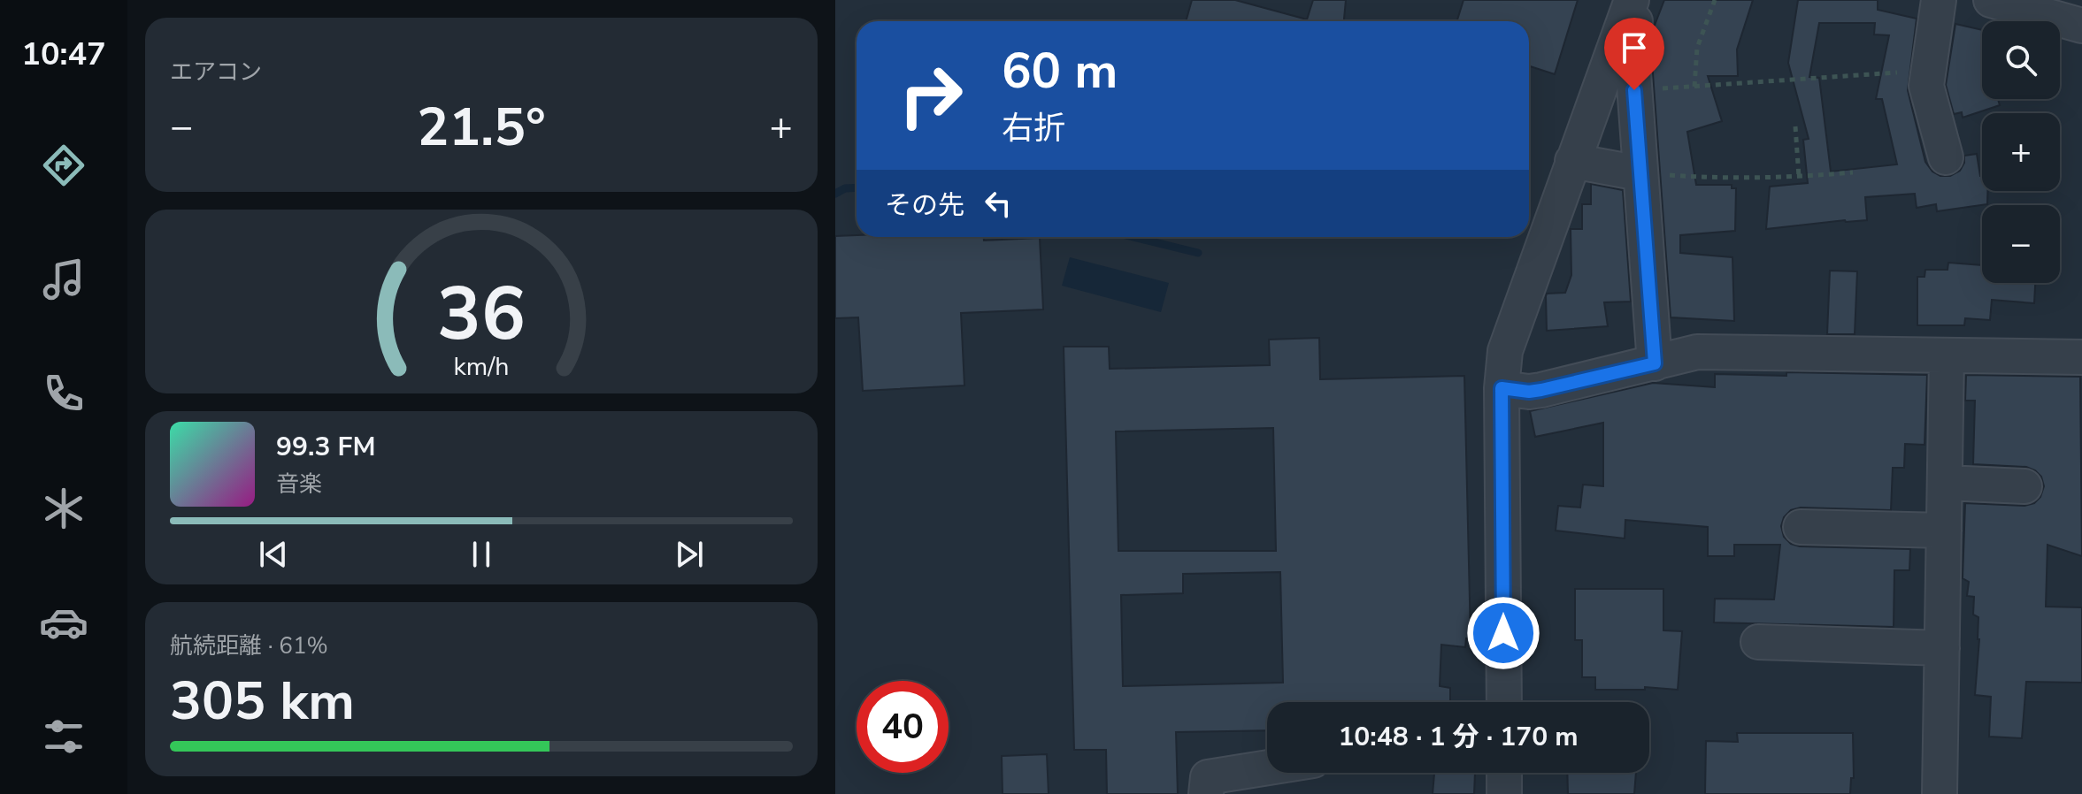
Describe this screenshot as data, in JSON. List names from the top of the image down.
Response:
{
  "page": {
    "tabs": "10:47",
    "tile": [
      "エアコン",
      ["航続距離 · 61%", "305 km"]
    ],
    "map_buttons": ["+", "−"],
    "turn": ["60 m", "右折"],
    "heat": ["−", "21.5°", "+"],
    "then": "その先",
    "song": ["99.3 FM", "音楽"],
    "limit": "40",
    "trip": "10:48 · 1 分 · 170 m",
    "gauge": ["36", "km/h"]
  }
}
